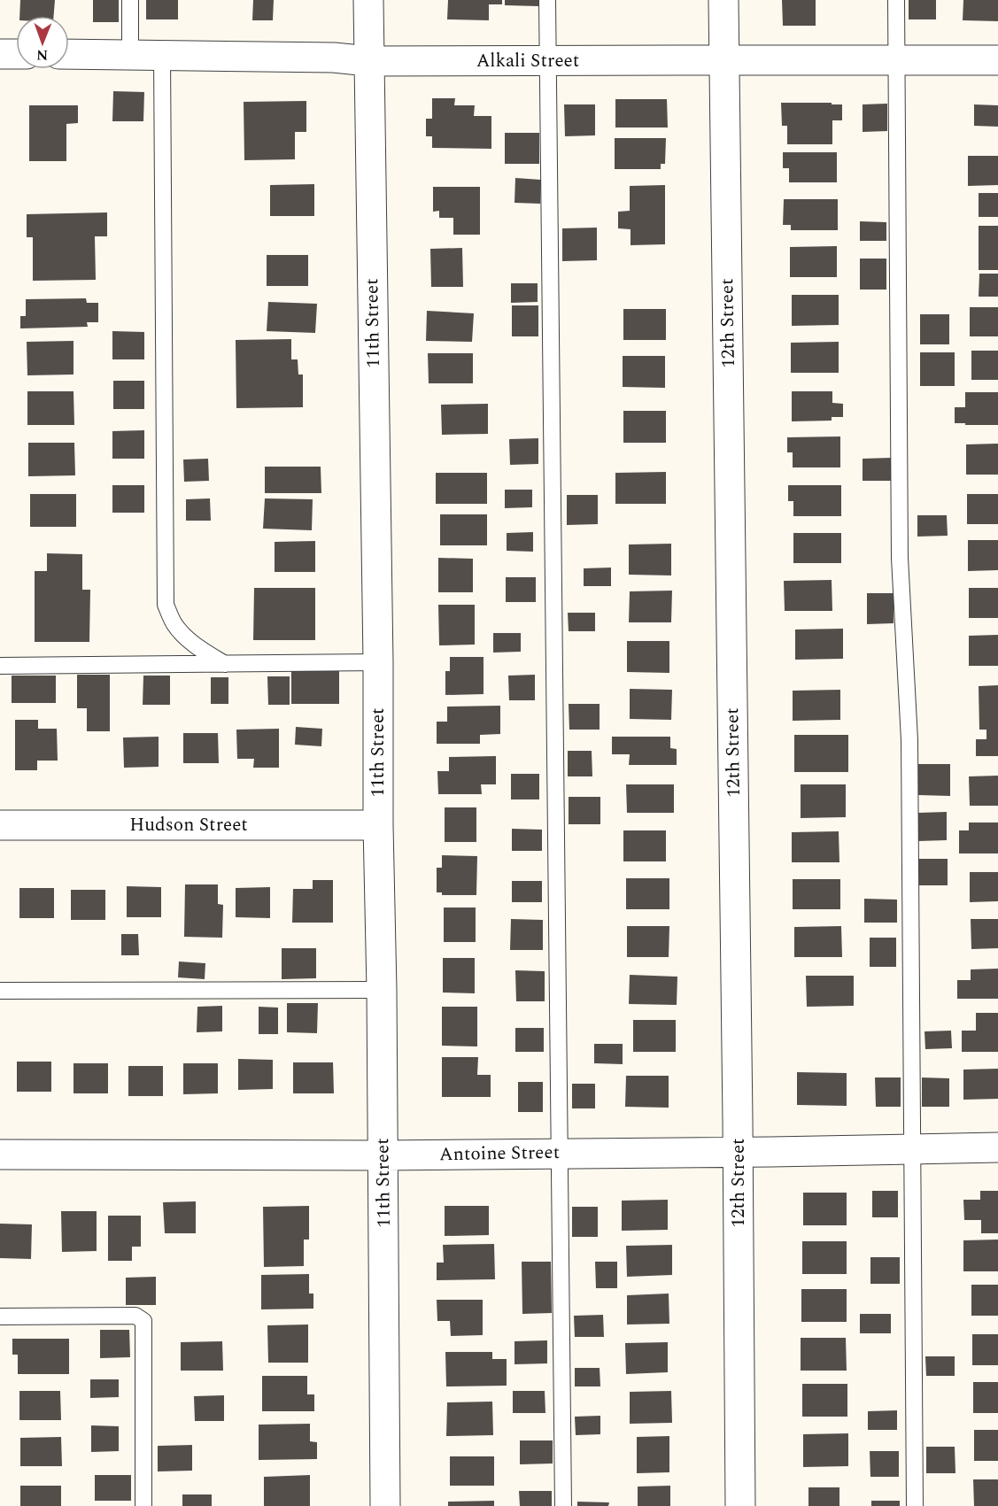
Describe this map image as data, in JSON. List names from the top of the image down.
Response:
{
  "streets": {
    "street": [
      "Alkali Street",
      "11th Street",
      "12th Street",
      "Hudson Street",
      "Antoine Street"
    ]
  },
  "crossings": [
    ["Alkali Street", "11th Street"],
    ["Alkali Street", "12th Street"],
    ["11th Street", "Hudson Street"],
    ["11th Street", "Antoine Street"],
    ["12th Street", "Antoine Street"]
  ],
  "north": "bottom"
}
